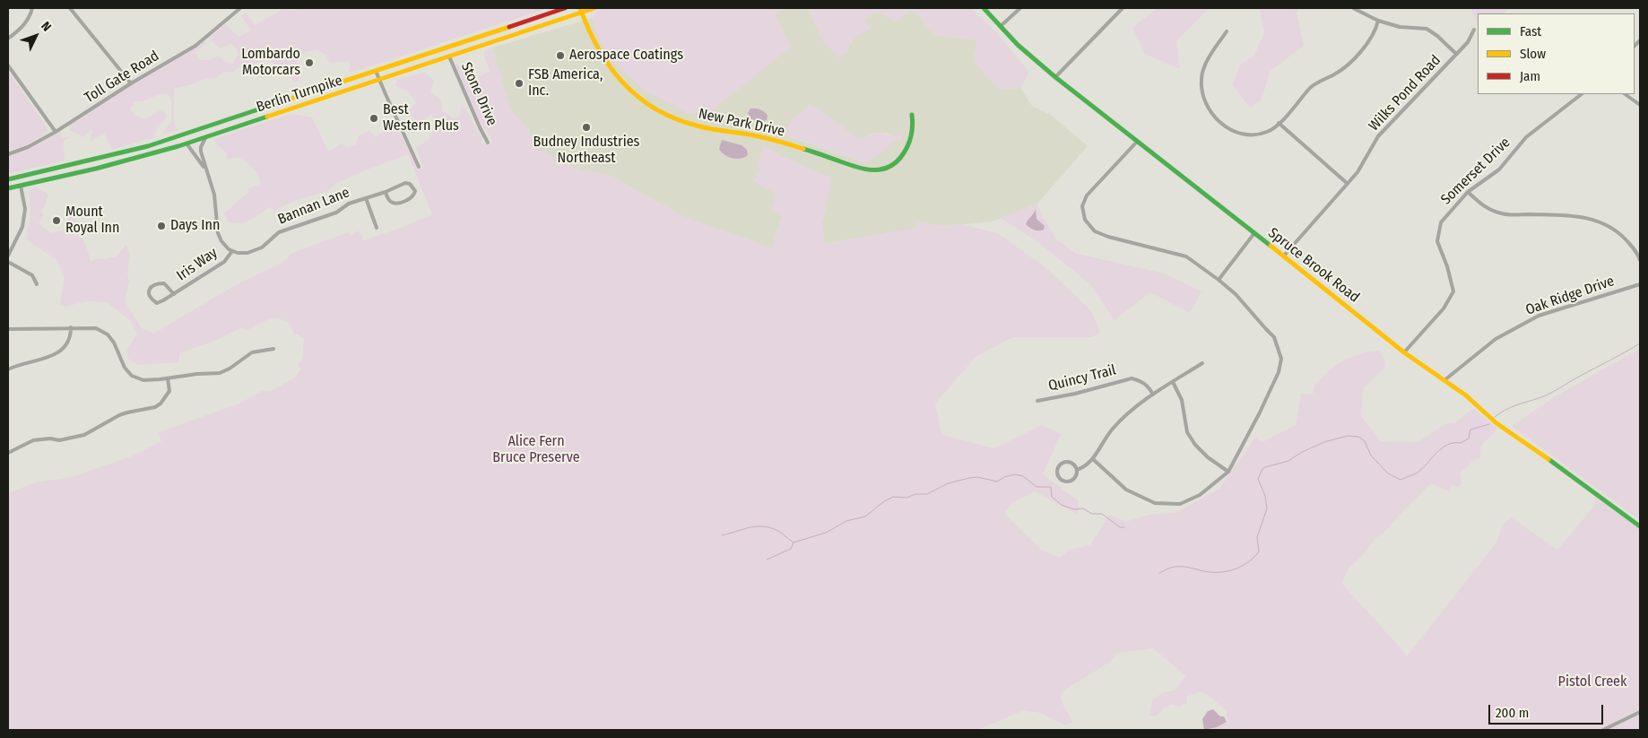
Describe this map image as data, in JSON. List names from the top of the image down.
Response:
{
  "streets": {
    "main road": ["Berlin Turnpike", "New Park Drive", "Spruce Brook Road"],
    "street": [
      "Toll Gate Road",
      "Wilks Pond Road",
      "Stone Drive",
      "Somerset Drive",
      "Bannan Lane",
      "Iris Way",
      "Oak Ridge Drive",
      "Quincy Trail"
    ]
  },
  "crossings": [
    ["Wilks Pond Road", "Spruce Brook Road"],
    ["Berlin Turnpike", "Stone Drive"],
    ["Berlin Turnpike", "New Park Drive"],
    ["Somerset Drive", "Spruce Brook Road"],
    ["Bannan Lane", "Iris Way"],
    ["Spruce Brook Road", "Oak Ridge Drive"]
  ],
  "parks": ["Alice Fern Bruce Preserve", "Pistol Creek"],
  "places": [
    "Aerospace Coatings",
    "Lombardo Motorcars",
    "FSB America, Inc.",
    "Best Western Plus",
    "Budney Industries Northeast",
    "Mount Royal Inn",
    "Days Inn"
  ],
  "legend": ["Fast", "Slow", "Jam"],
  "scale_bar": "200 m",
  "north": "top right"
}
